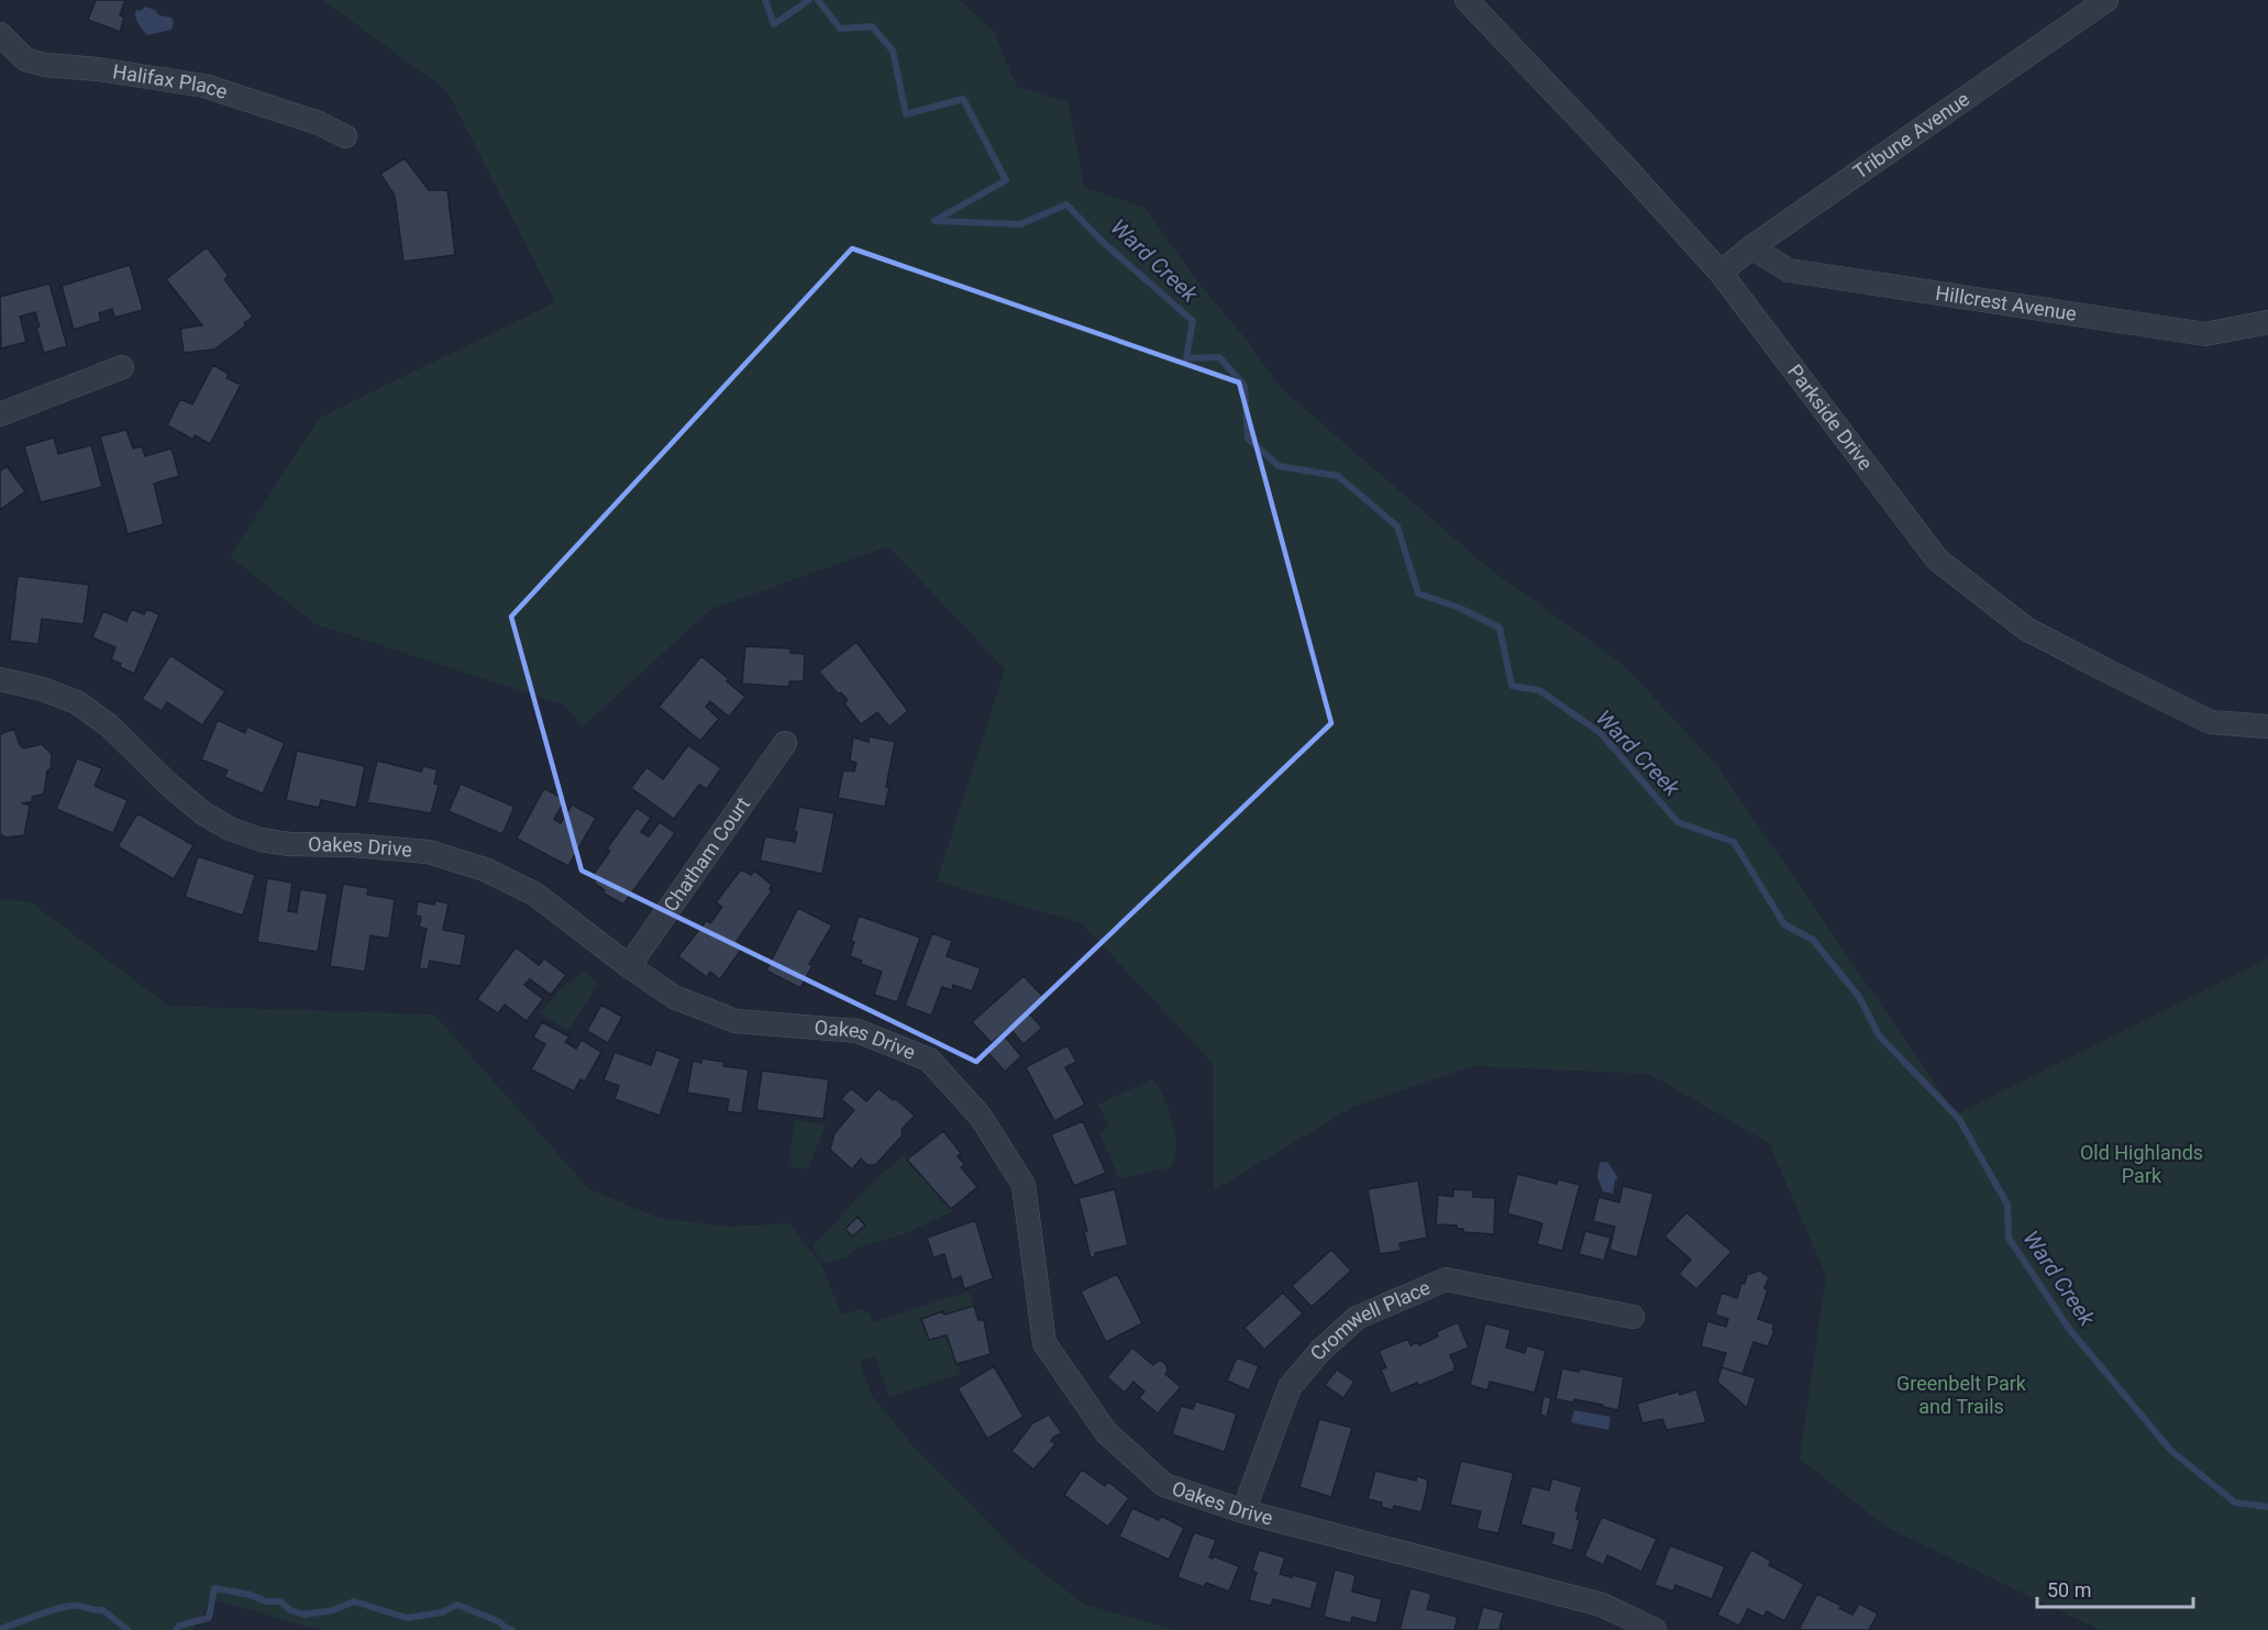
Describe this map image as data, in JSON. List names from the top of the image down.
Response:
{
  "streets": {
    "street": [
      "Halifax Place",
      "Tribune Avenue",
      "Hillcrest Avenue",
      "Parkside Drive",
      "Oakes Drive",
      "Chatham Court",
      "Cromwell Place"
    ]
  },
  "crossings": [
    ["Tribune Avenue", "Hillcrest Avenue"],
    ["Tribune Avenue", "Parkside Drive"],
    ["Oakes Drive", "Chatham Court"],
    ["Oakes Drive", "Cromwell Place"]
  ],
  "water": ["Ward Creek"],
  "parks": ["Old Highlands Park", "Greenbelt Park and Trails"],
  "scale_bar": "50 m"
}
